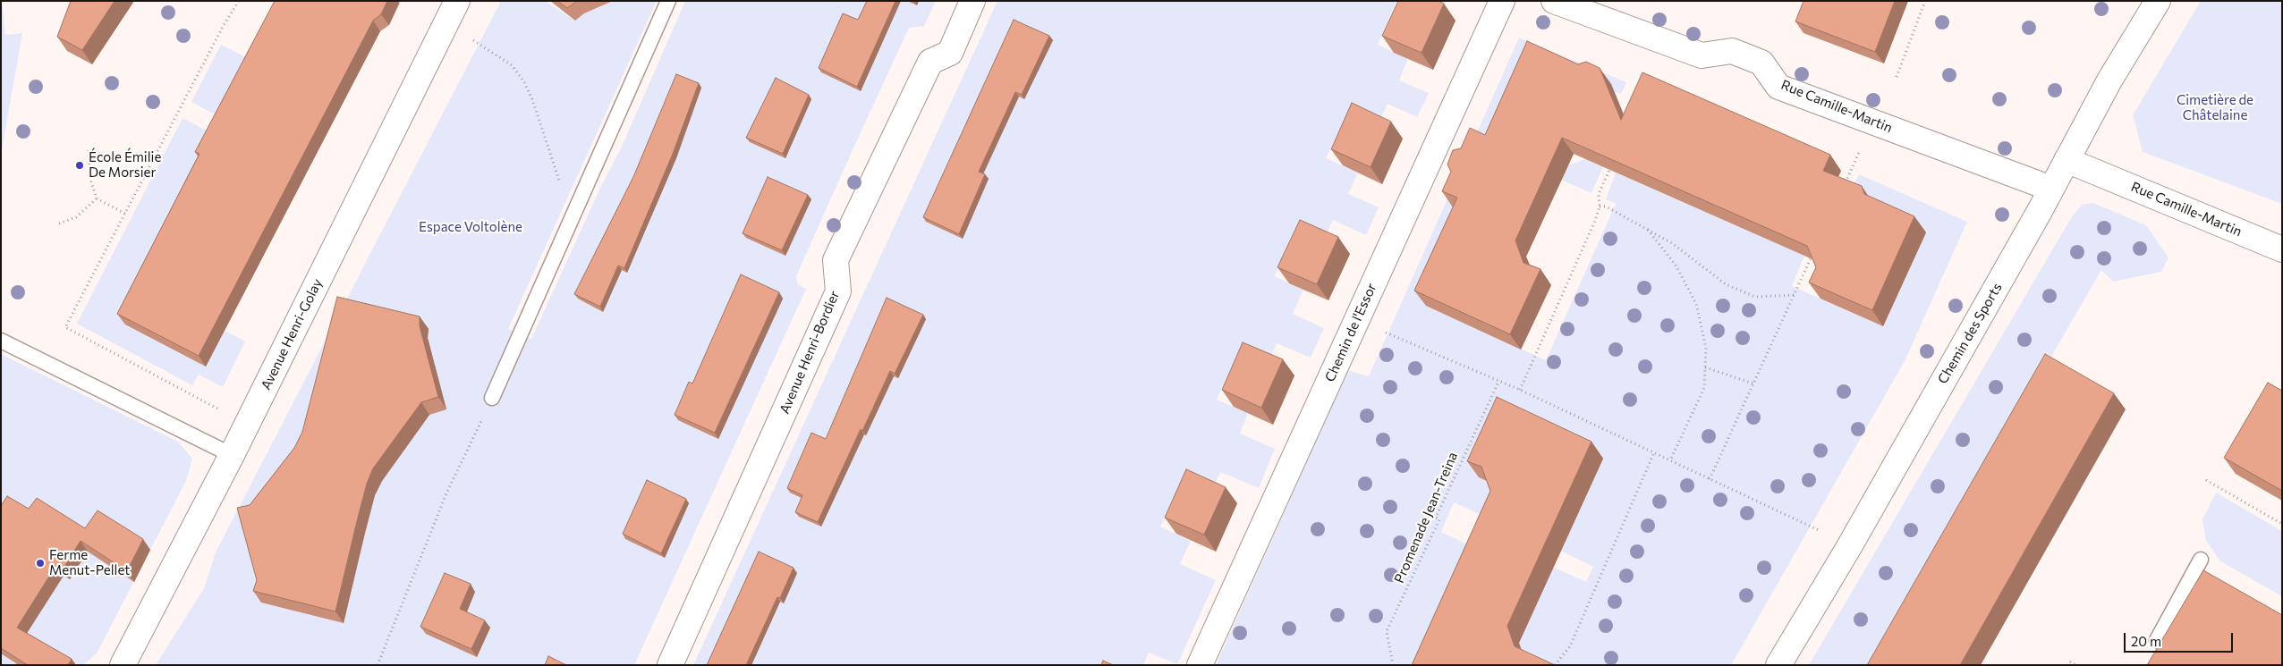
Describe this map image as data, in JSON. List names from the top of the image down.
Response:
{
  "streets": {
    "street": [
      "Rue Camille-Martin",
      "Chemin de l'Essor",
      "Chemin des Sports",
      "Avenue Henri-Golay",
      "Avenue Henri-Bordier"
    ],
    "path": ["Promenade Jean-Treina"]
  },
  "crossings": [
    ["Rue Camille-Martin", "Chemin des Sports"]
  ],
  "parks": ["Cimetière de Châtelaine", "Espace Voltolène"],
  "places": ["École Émilie De Morsier", "Ferme Menut-Pellet"],
  "scale_bar": "20 m"
}
